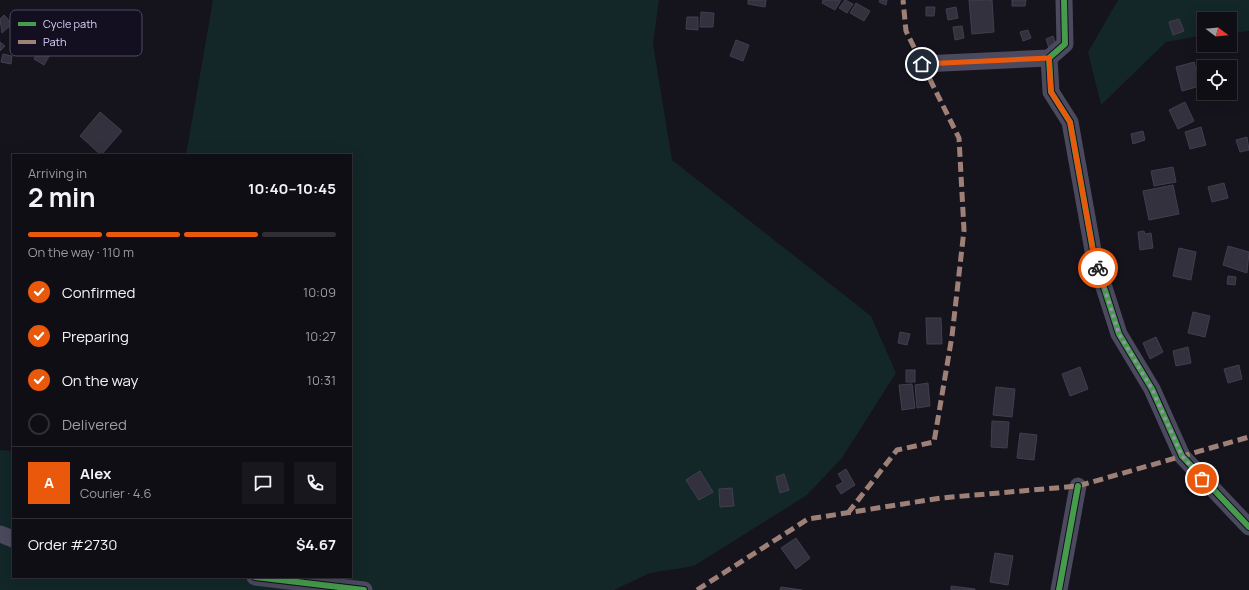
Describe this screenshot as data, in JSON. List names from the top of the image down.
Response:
{
  "legend": ["Cycle path", "Path"],
  "north": "right",
  "page": {
    "heading": ["2 min", "Arriving in", "10:40–10:45"],
    "panel": [
      "Alex",
      "Courier · 4.6",
      "Order #2730",
      "$4.67"
    ],
    "bar": "On the way · 110 m",
    "list": [
      ["Confirmed", "10:09"],
      ["Preparing", "10:27"],
      ["On the way", "10:31"],
      "Delivered"
    ],
    "round": "A"
  }
}
